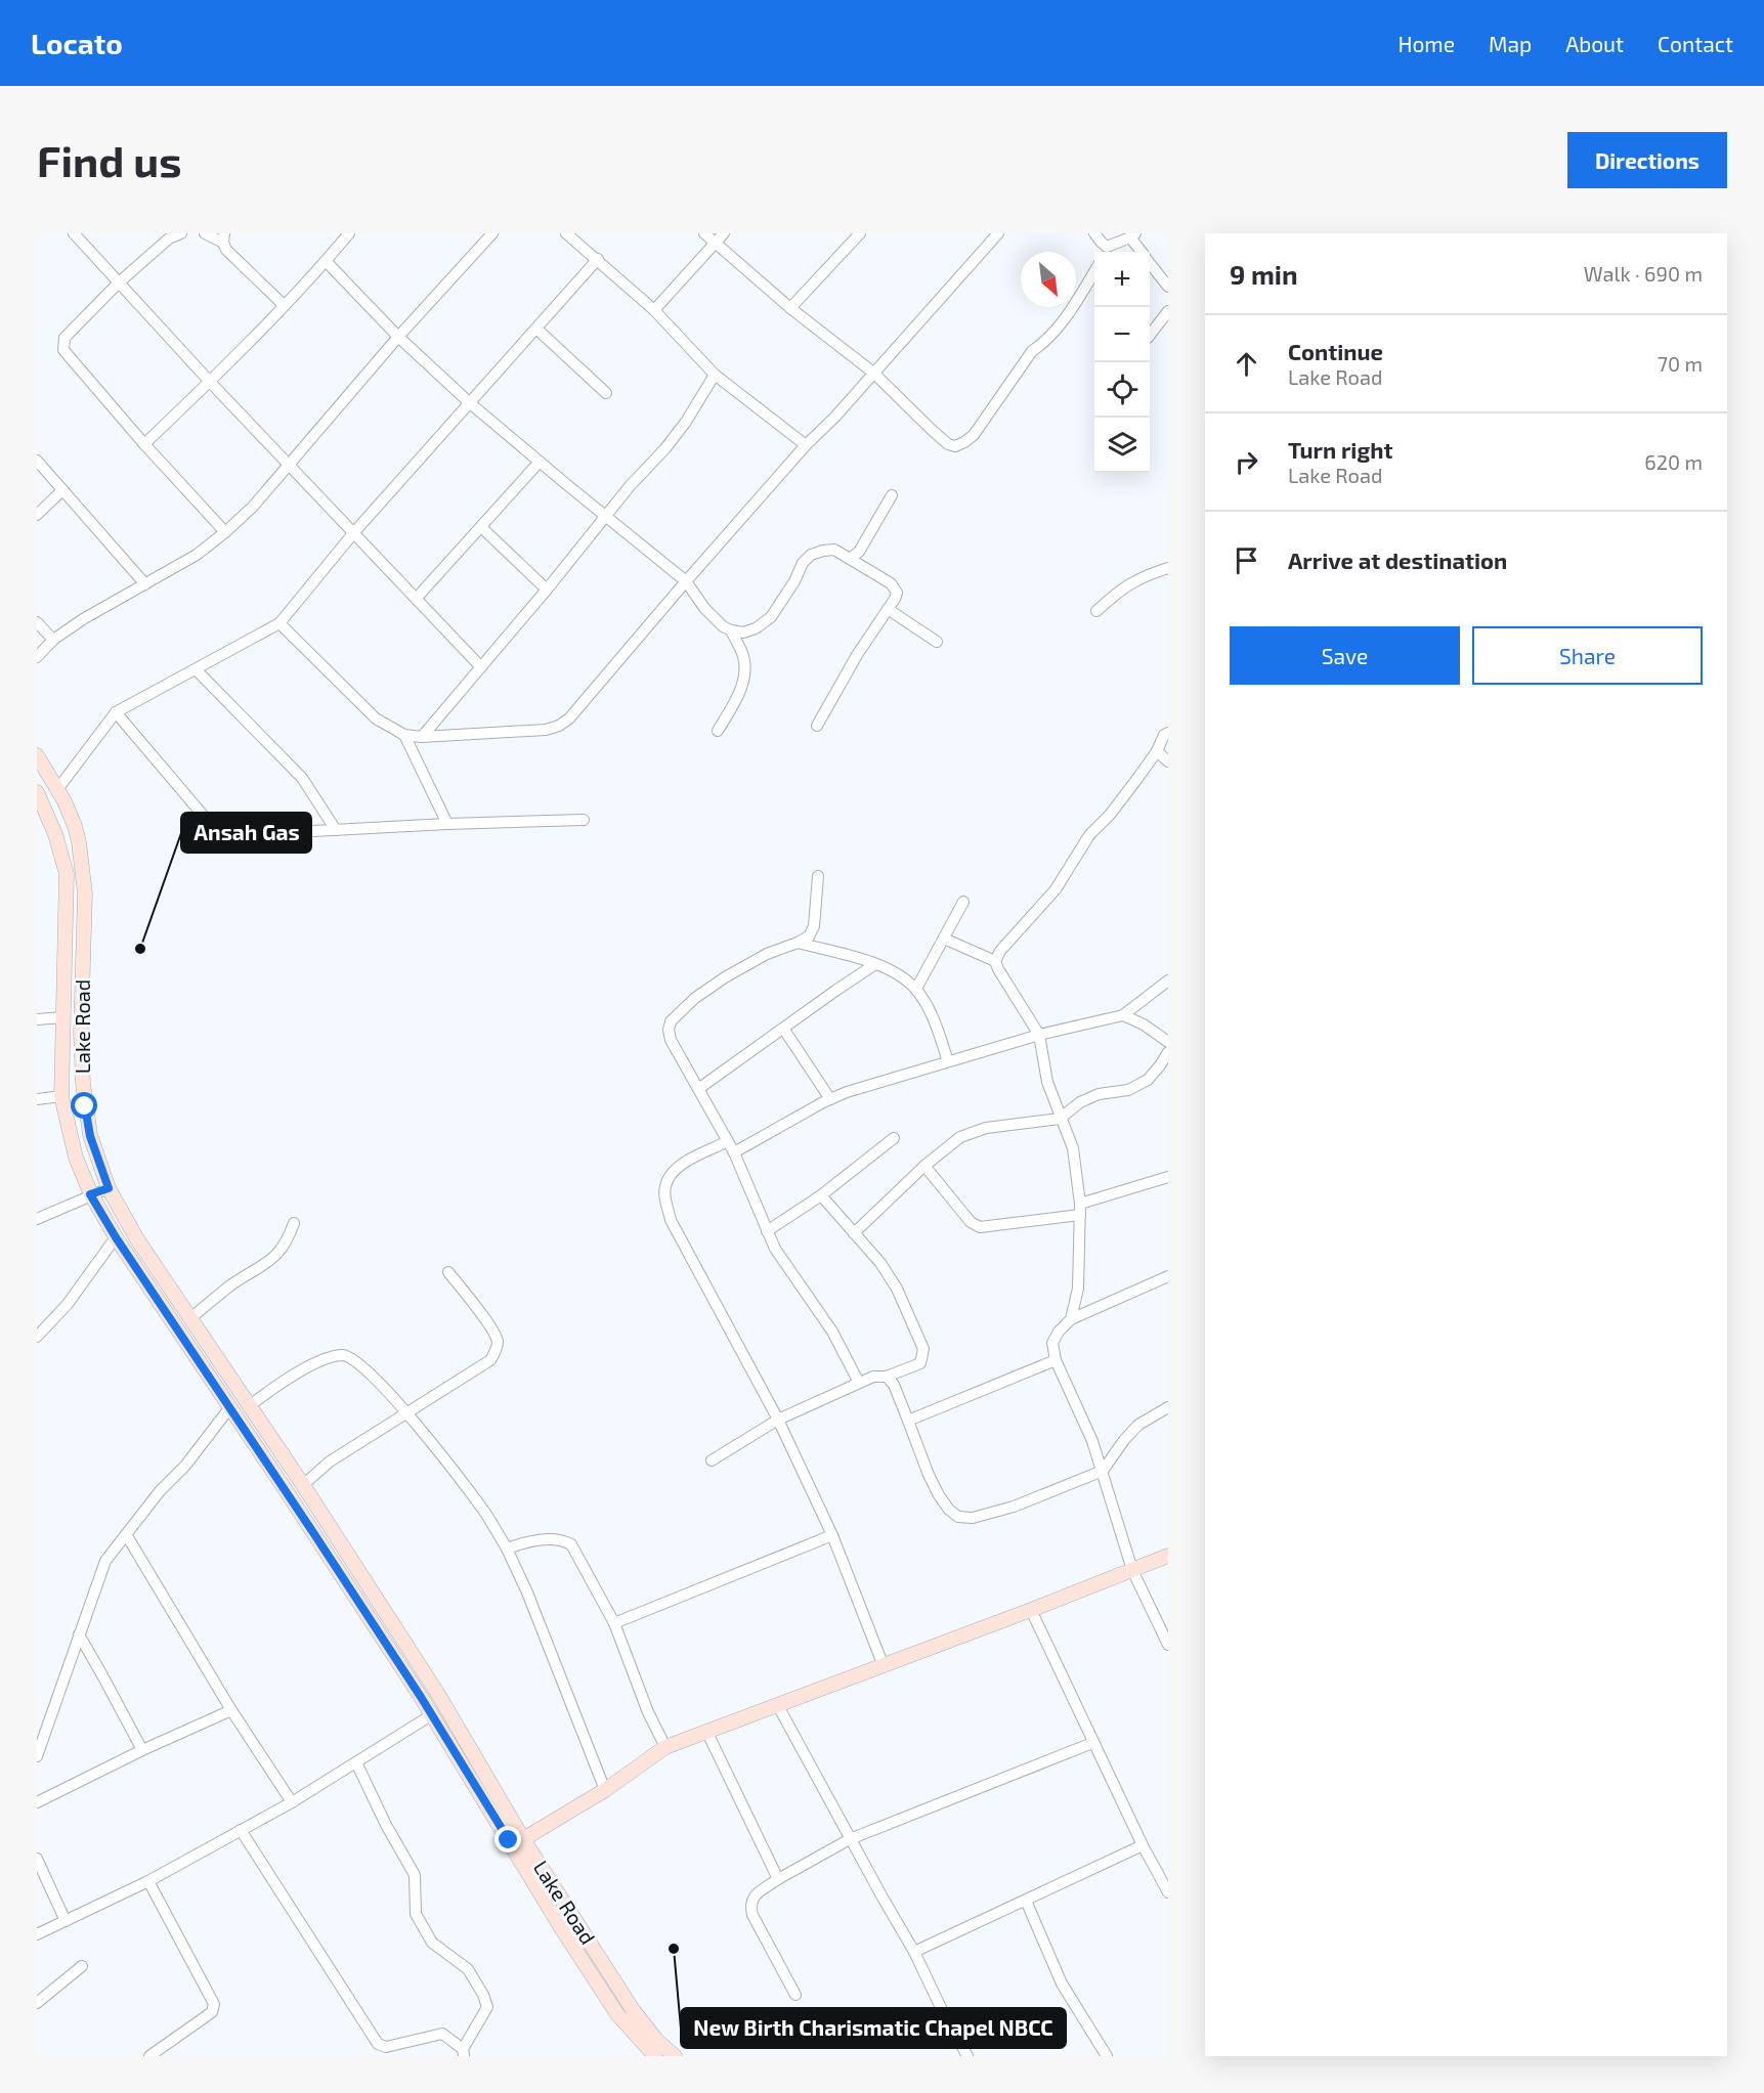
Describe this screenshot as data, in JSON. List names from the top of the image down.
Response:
{
  "streets": {
    "main road": ["Lake Road"]
  },
  "places": ["Ansah Gas", "New Birth Charismatic Chapel NBCC"],
  "north": "bottom right",
  "page": {
    "header": "Locato",
    "nav": [
      "Home",
      "Map",
      "About",
      "Contact"
    ],
    "buttons": [
      "Directions",
      ["Save", "Share"]
    ],
    "title": "Find us",
    "heading": ["9 min", "Walk · 690 m"],
    "map_buttons": ["+", "−"],
    "list": [
      ["Continue", "Lake Road", "70 m"],
      ["Turn right", "Lake Road", "620 m"],
      "Arrive at destination"
    ]
  }
}
